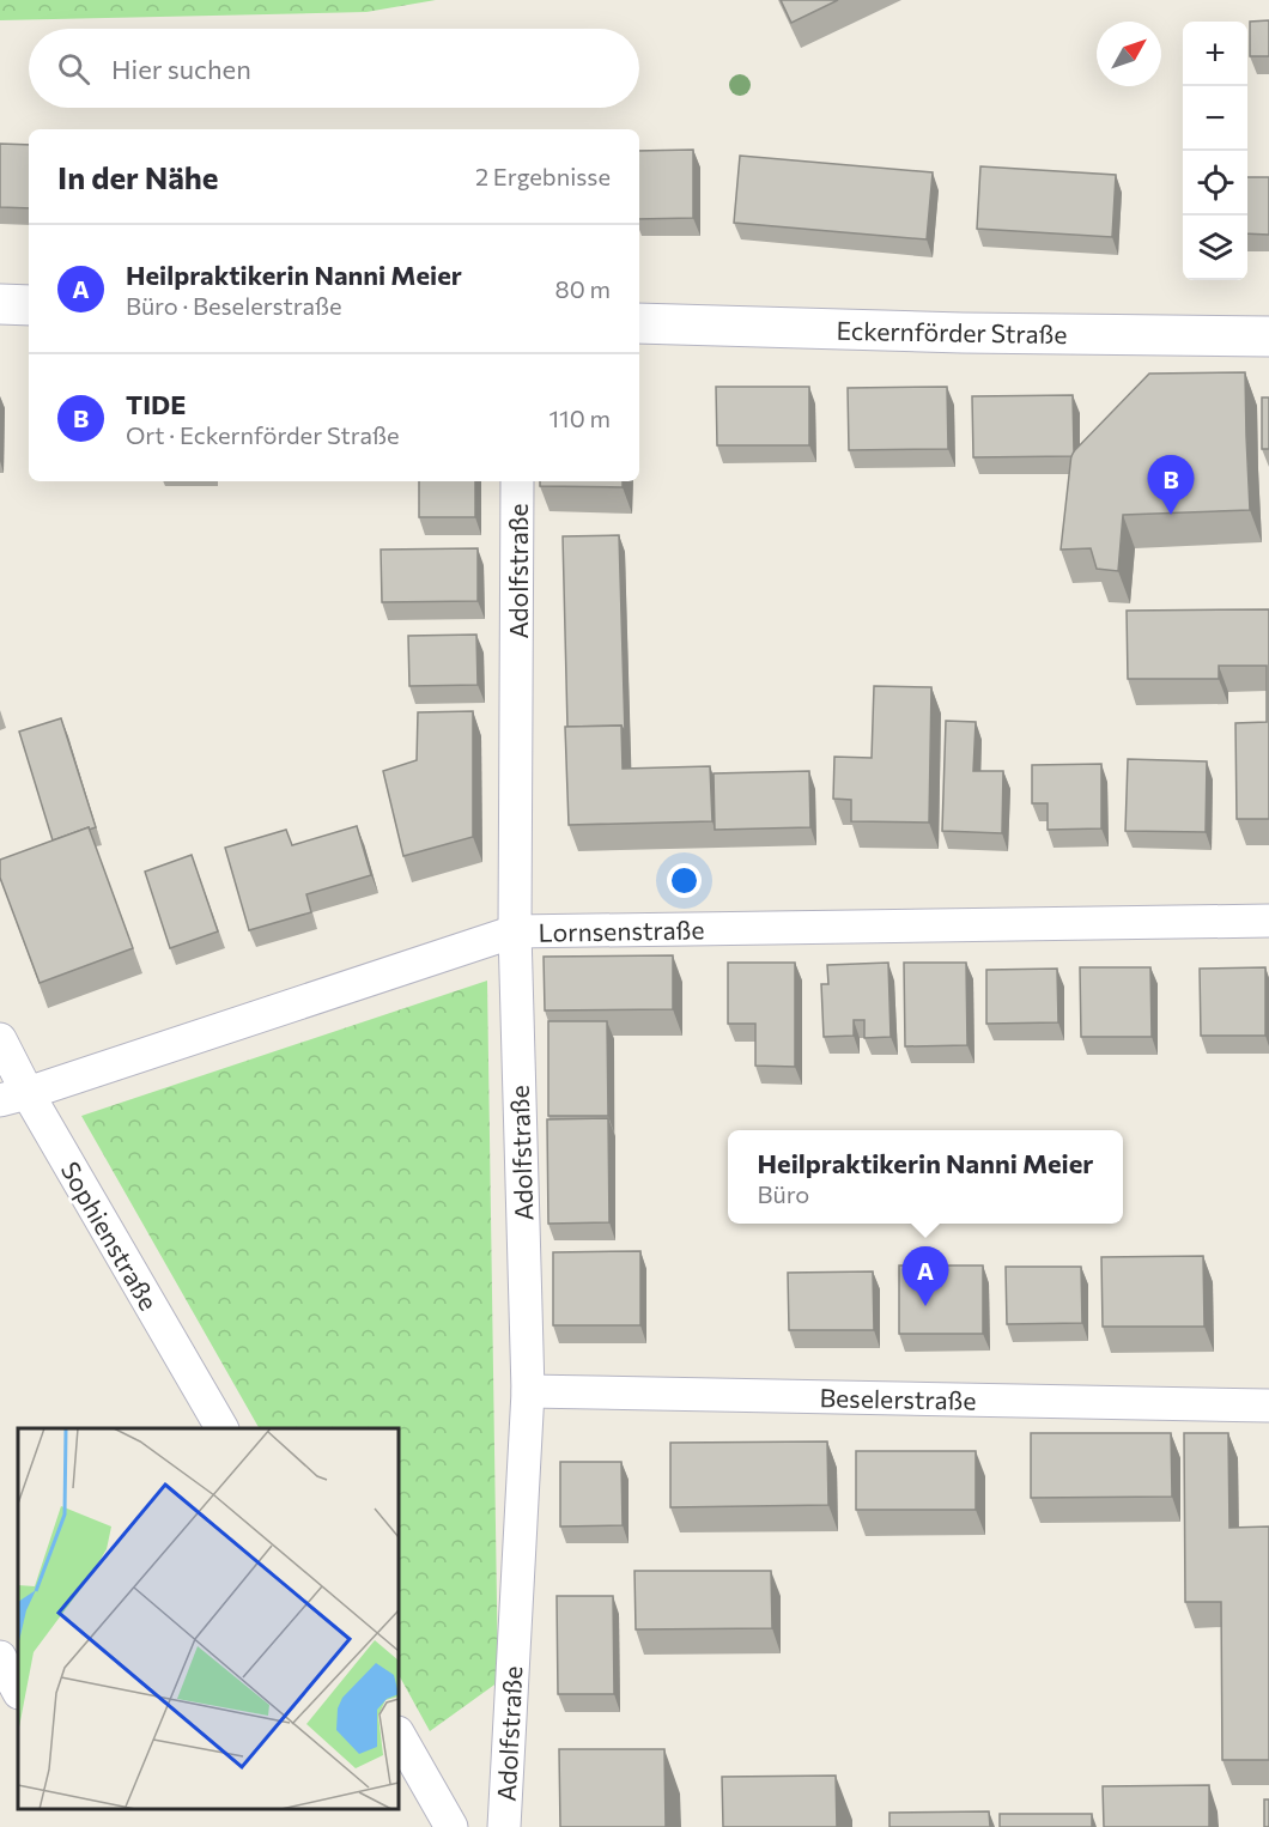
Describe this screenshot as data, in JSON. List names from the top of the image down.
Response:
{
  "streets": {
    "street": [
      "Eckernförder Straße",
      "Adolfstraße",
      "Lornsenstraße",
      "Sophienstraße",
      "Beselerstraße"
    ]
  },
  "crossings": [
    ["Adolfstraße", "Lornsenstraße"],
    ["Adolfstraße", "Beselerstraße"],
    ["Lornsenstraße", "Sophienstraße"]
  ],
  "north": "top right",
  "page": {
    "map_buttons": ["+", "−"],
    "search": "Hier suchen",
    "heading": ["In der Nähe", "2 Ergebnisse"],
    "list": [
      {
        "mark": "A",
        "name": "Heilpraktikerin Nanni Meier",
        "note": "Büro · Beselerstraße",
        "value": "80 m"
      },
      {
        "mark": "B",
        "name": "TIDE",
        "note": "Ort · Eckernförder Straße",
        "value": "110 m"
      }
    ],
    "pins": ["B", "A"],
    "popup": ["Heilpraktikerin Nanni Meier", "Büro"]
  }
}
